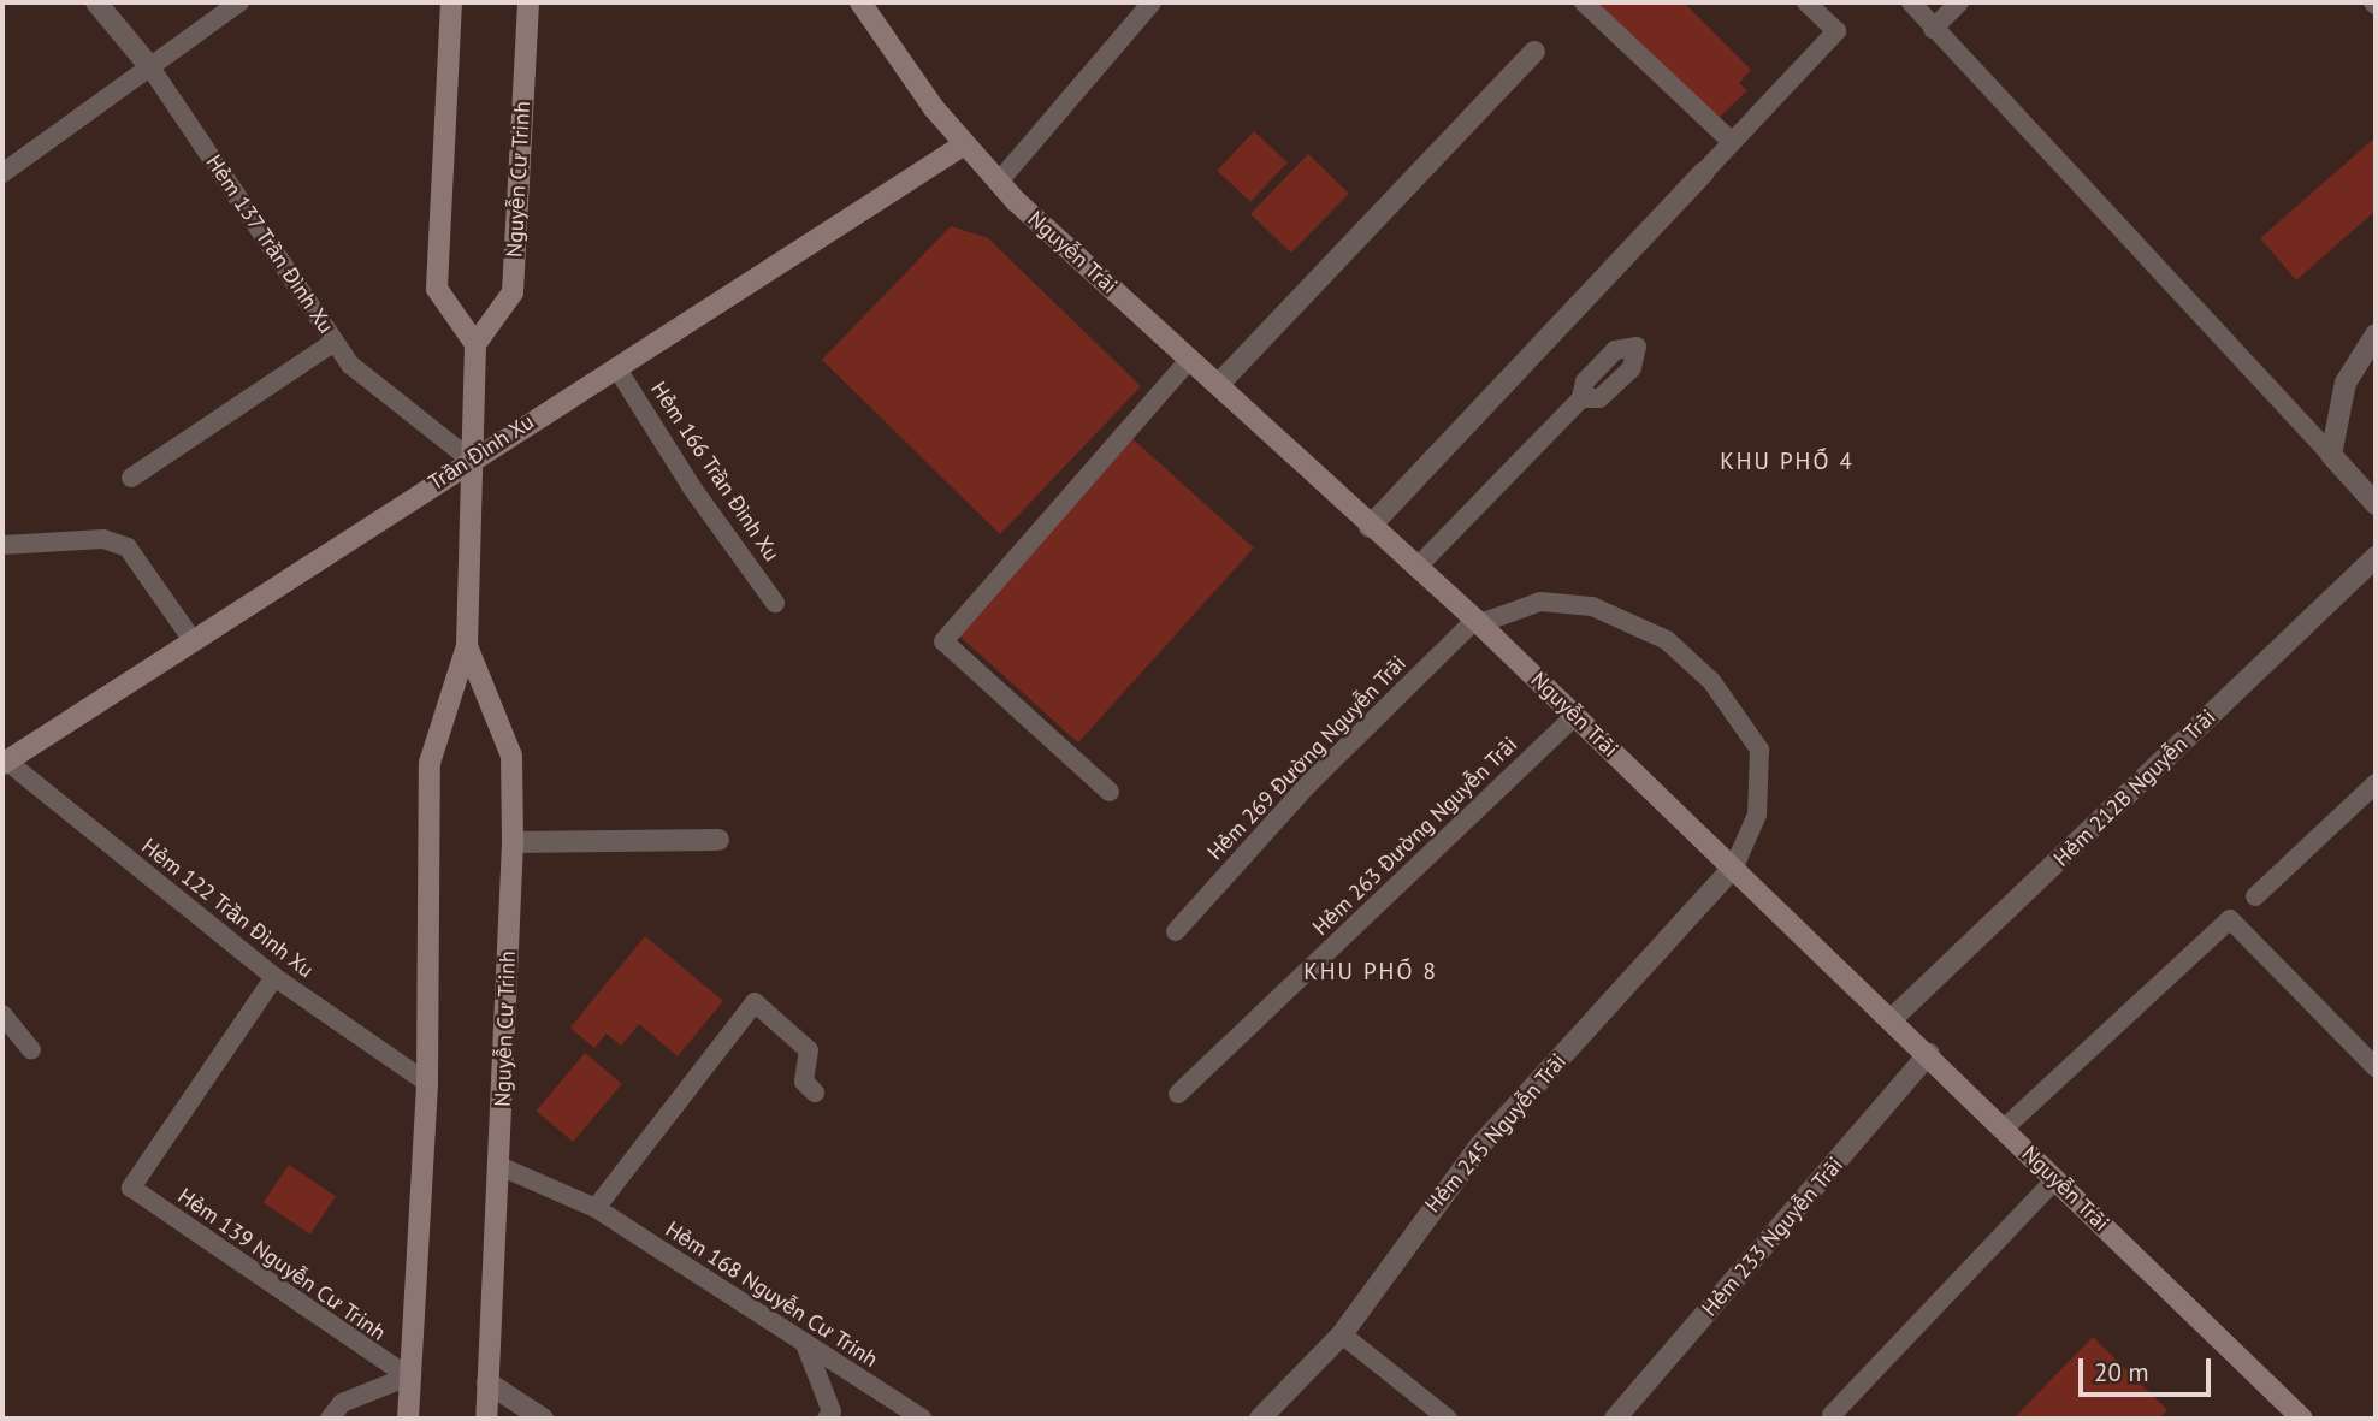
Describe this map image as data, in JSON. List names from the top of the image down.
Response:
{
  "streets": {
    "street": [
      "Nguyễn Cư Trinh",
      "Hẻm 137 Trần Ðình Xu",
      "Nguyễn Trãi",
      "Trần Ðình Xu",
      "Hẻm 212B Nguyễn Trãi",
      "Hẻm 245 Nguyễn Trãi",
      "Hẻm 233 Nguyễn Trãi"
    ],
    "lane": [
      "Hẻm 166 Trần Đình Xu",
      "Hẻm 269 Đường Nguyễn Trãi",
      "Hẻm 263 Đường Nguyễn Trãi",
      "Hẻm 122 Trần Ðình Xu",
      "Hẻm 139 Nguyễn Cư Trinh",
      "Hẻm 168 Nguyễn Cư Trinh"
    ]
  },
  "crossings": [
    ["Nguyễn Cư Trinh", "Hẻm 137 Trần Ðình Xu"],
    ["Nguyễn Cư Trinh", "Trần Ðình Xu"],
    ["Nguyễn Cư Trinh", "Hẻm 122 Trần Ðình Xu"],
    ["Nguyễn Cư Trinh", "Hẻm 139 Nguyễn Cư Trinh"],
    ["Nguyễn Cư Trinh", "Hẻm 168 Nguyễn Cư Trinh"],
    ["Hẻm 137 Trần Ðình Xu", "Trần Ðình Xu"],
    ["Nguyễn Trãi", "Trần Ðình Xu"],
    ["Nguyễn Trãi", "Hẻm 269 Đường Nguyễn Trãi"],
    ["Nguyễn Trãi", "Hẻm 212B Nguyễn Trãi"],
    ["Nguyễn Trãi", "Hẻm 263 Đường Nguyễn Trãi"],
    ["Nguyễn Trãi", "Hẻm 245 Nguyễn Trãi"],
    ["Nguyễn Trãi", "Hẻm 233 Nguyễn Trãi"],
    ["Trần Ðình Xu", "Hẻm 166 Trần Đình Xu"],
    ["Trần Ðình Xu", "Hẻm 122 Trần Ðình Xu"],
    ["Hẻm 122 Trần Ðình Xu", "Hẻm 139 Nguyễn Cư Trinh"]
  ],
  "districts": ["KHU PHỐ 4", "KHU PHỐ 8"],
  "scale_bar": "20 m"
}
